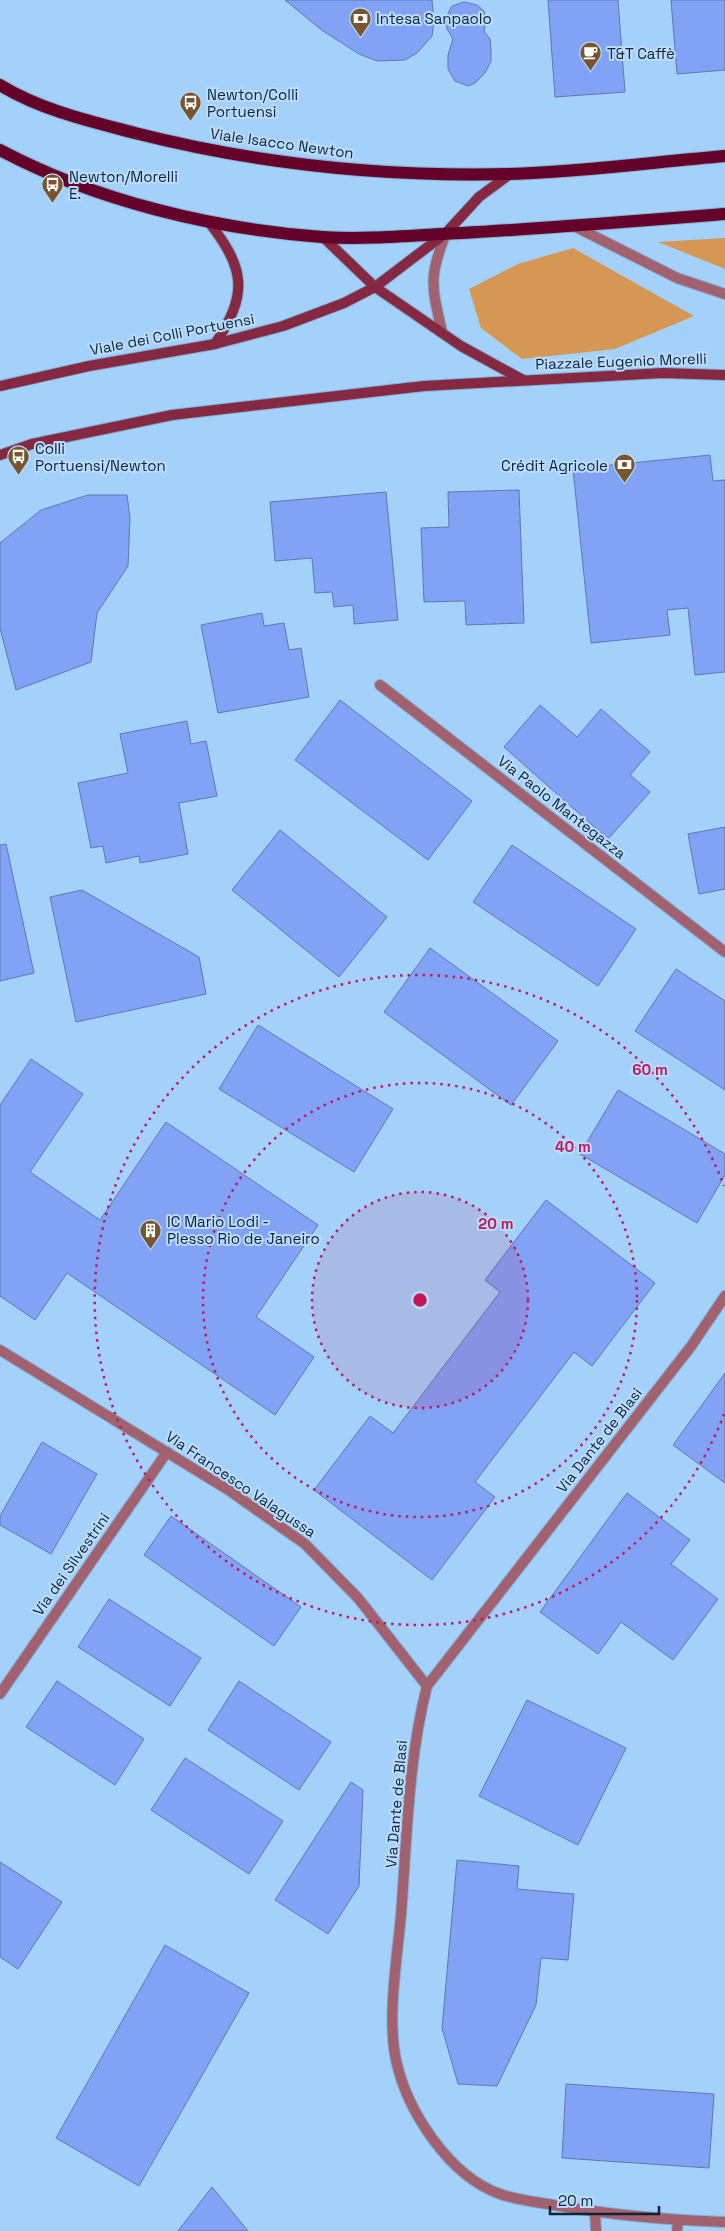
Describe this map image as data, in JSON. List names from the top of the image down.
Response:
{
  "streets": {
    "main road": ["Viale Isacco Newton"],
    "street": [
      "Viale dei Colli Portuensi",
      "Piazzale Eugenio Morelli",
      "Via Paolo Mantegazza",
      "Via Dante de Blasi",
      "Via Francesco Valagussa",
      "Via dei Silvestrini"
    ]
  },
  "crossings": [
    ["Viale Isacco Newton", "Viale dei Colli Portuensi"],
    ["Viale dei Colli Portuensi", "Piazzale Eugenio Morelli"],
    ["Via Dante de Blasi", "Via Francesco Valagussa"],
    ["Via Francesco Valagussa", "Via dei Silvestrini"]
  ],
  "places": {
    "bank": ["Intesa Sanpaolo", "Crédit Agricole"],
    "cafe": ["T&T Caffè"],
    "bus stop": ["Newton/Colli Portuensi", "Newton/Morelli E.", "Colli Portuensi/Newton"],
    "building": ["IC Mario Lodi - Plesso Rio de Janeiro"]
  },
  "scale_bar": "20 m",
  "rings": ["60 m", "40 m", "20 m"]
}
